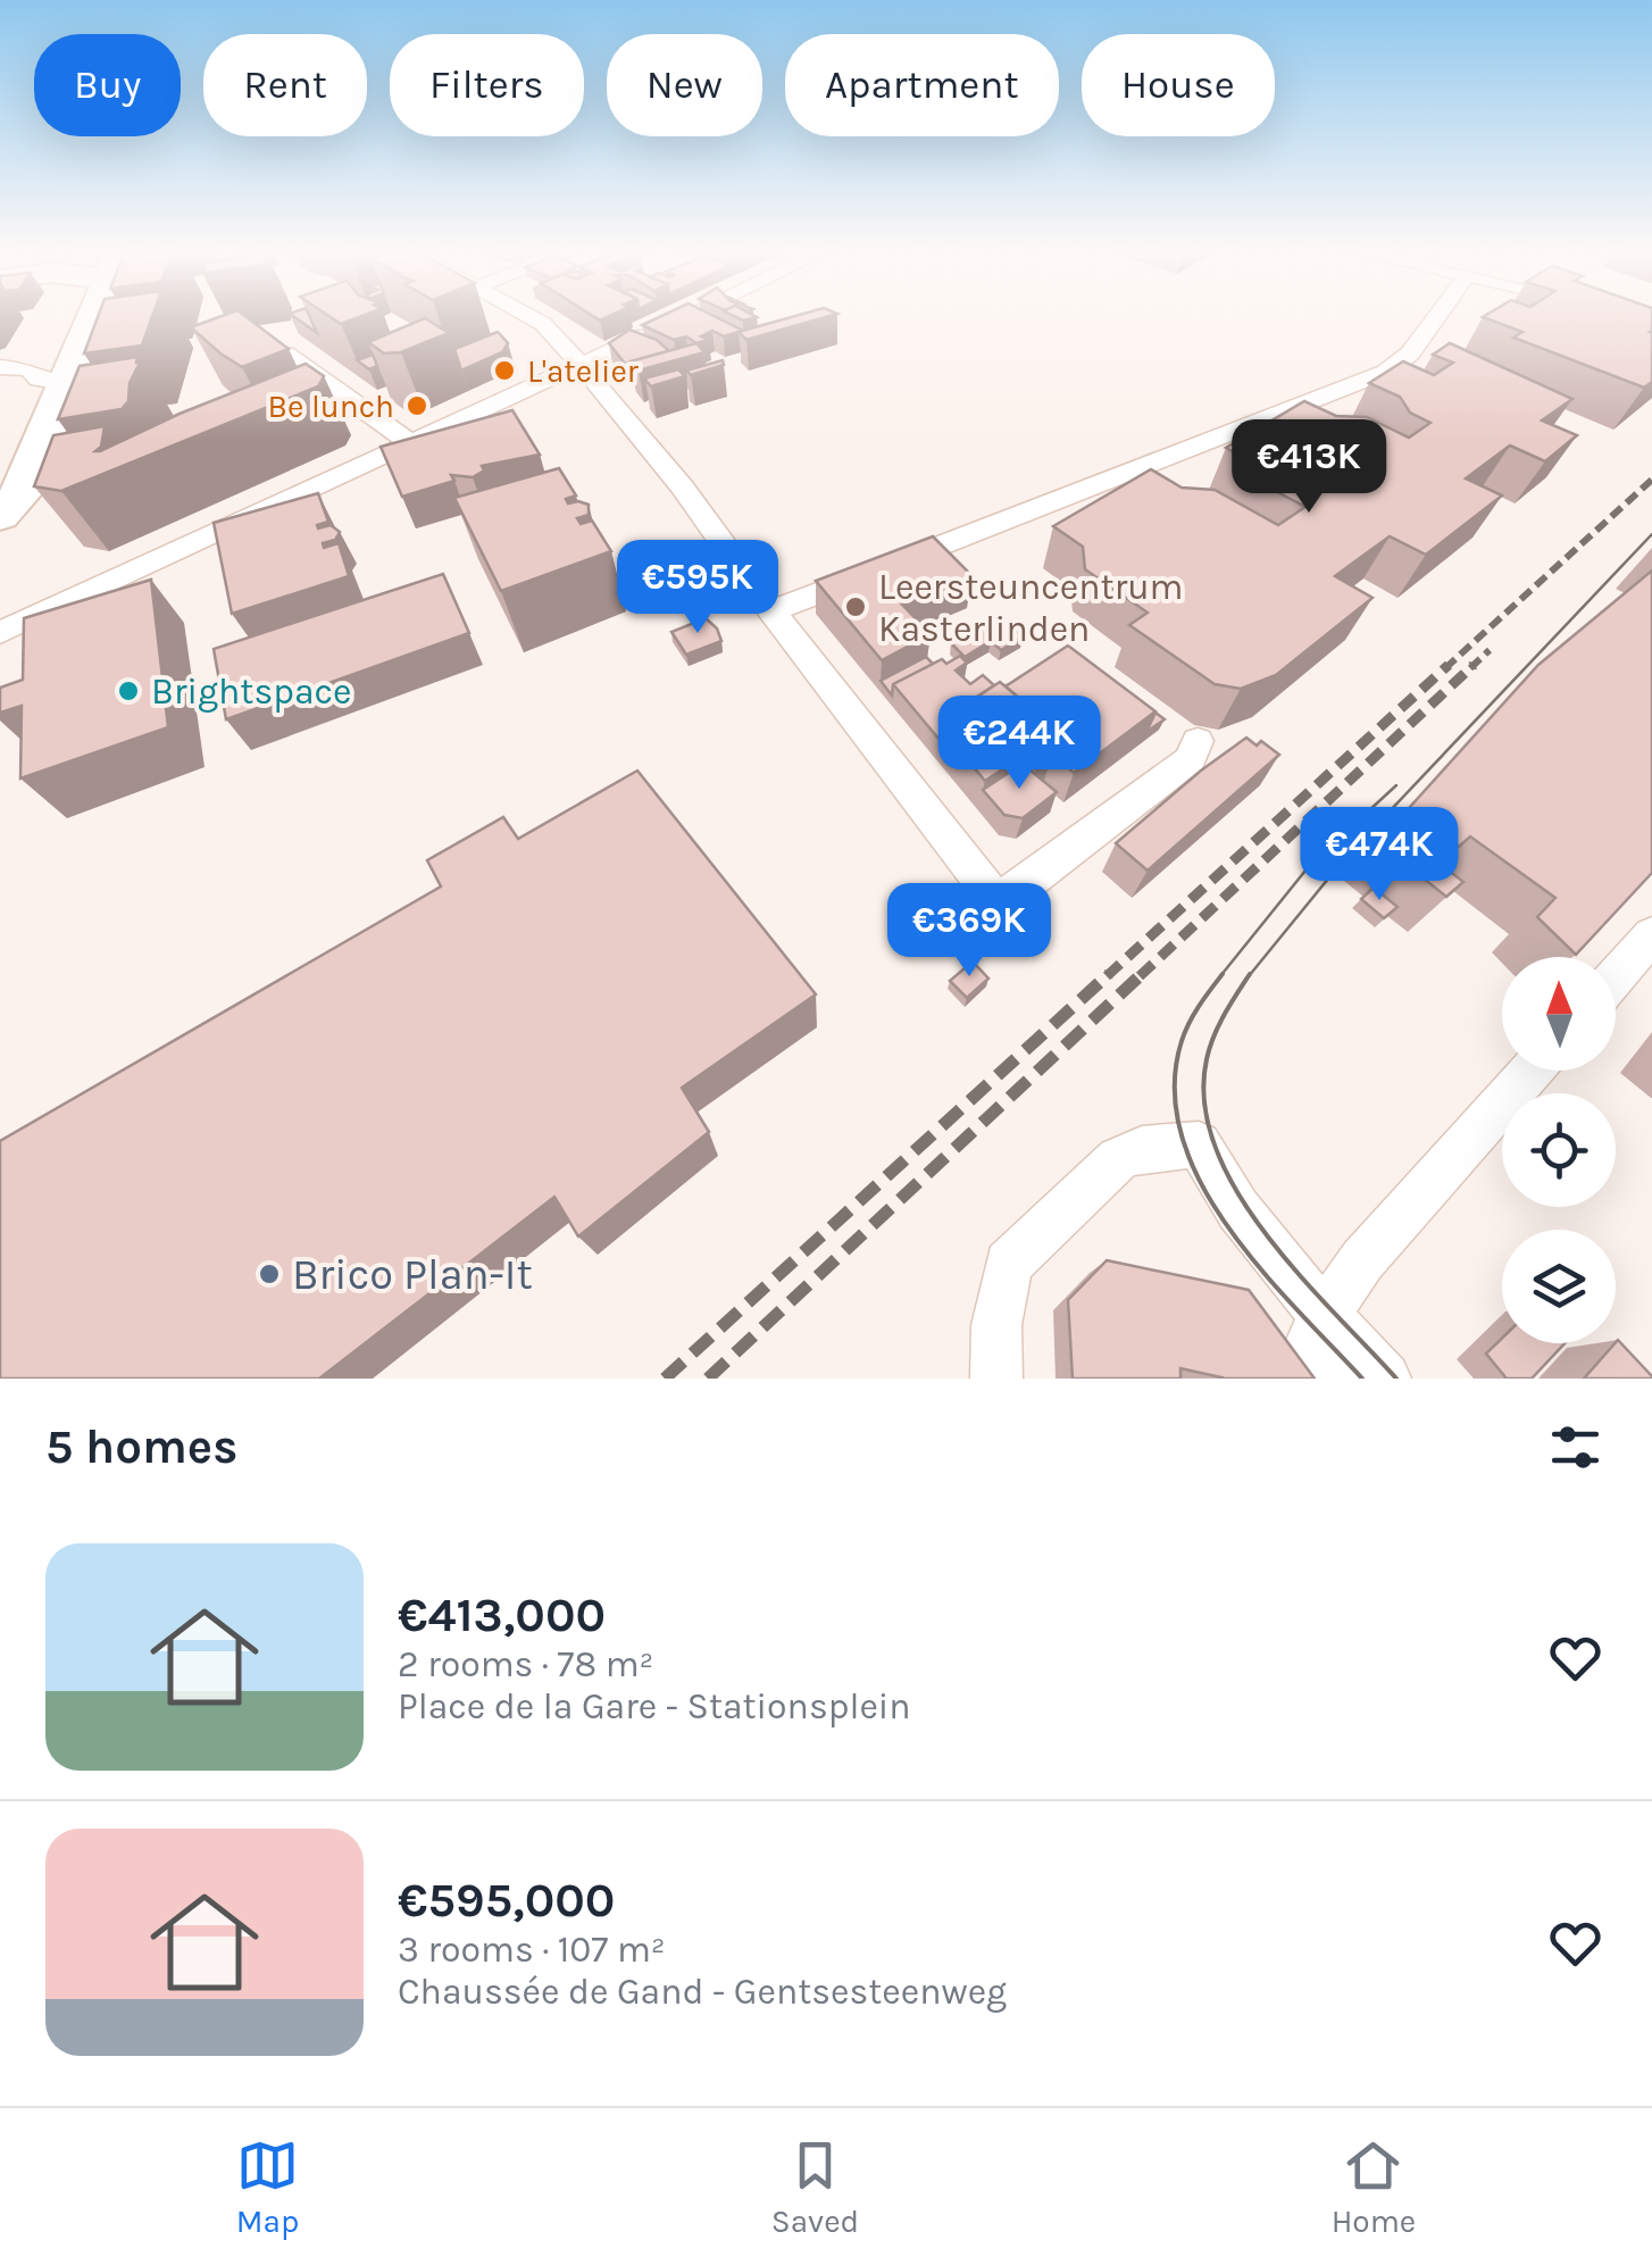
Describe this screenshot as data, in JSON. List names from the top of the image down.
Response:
{
  "places": [
    "L'atelier",
    "Be lunch",
    "Leersteuncentrum Kasterlinden",
    "Brightspace",
    "Brico Plan-It"
  ],
  "north": "top",
  "page": {
    "chip": [
      "Buy",
      "Rent",
      "Filters",
      "New",
      "Apartment",
      "House"
    ],
    "price": [
      "€413K",
      "€595K",
      "€244K",
      "€474K",
      "€369K"
    ],
    "heading": "5 homes",
    "list": [
      {
        "name": "€413,000",
        "note": "2 rooms · 78 m² · Place de la Gare - Stationsplein"
      },
      {
        "name": "€595,000",
        "note": "3 rooms · 107 m² · Chaussée de Gand - Gentsesteenweg"
      }
    ],
    "tabs": ["Map", "Saved", "Home"]
  }
}
